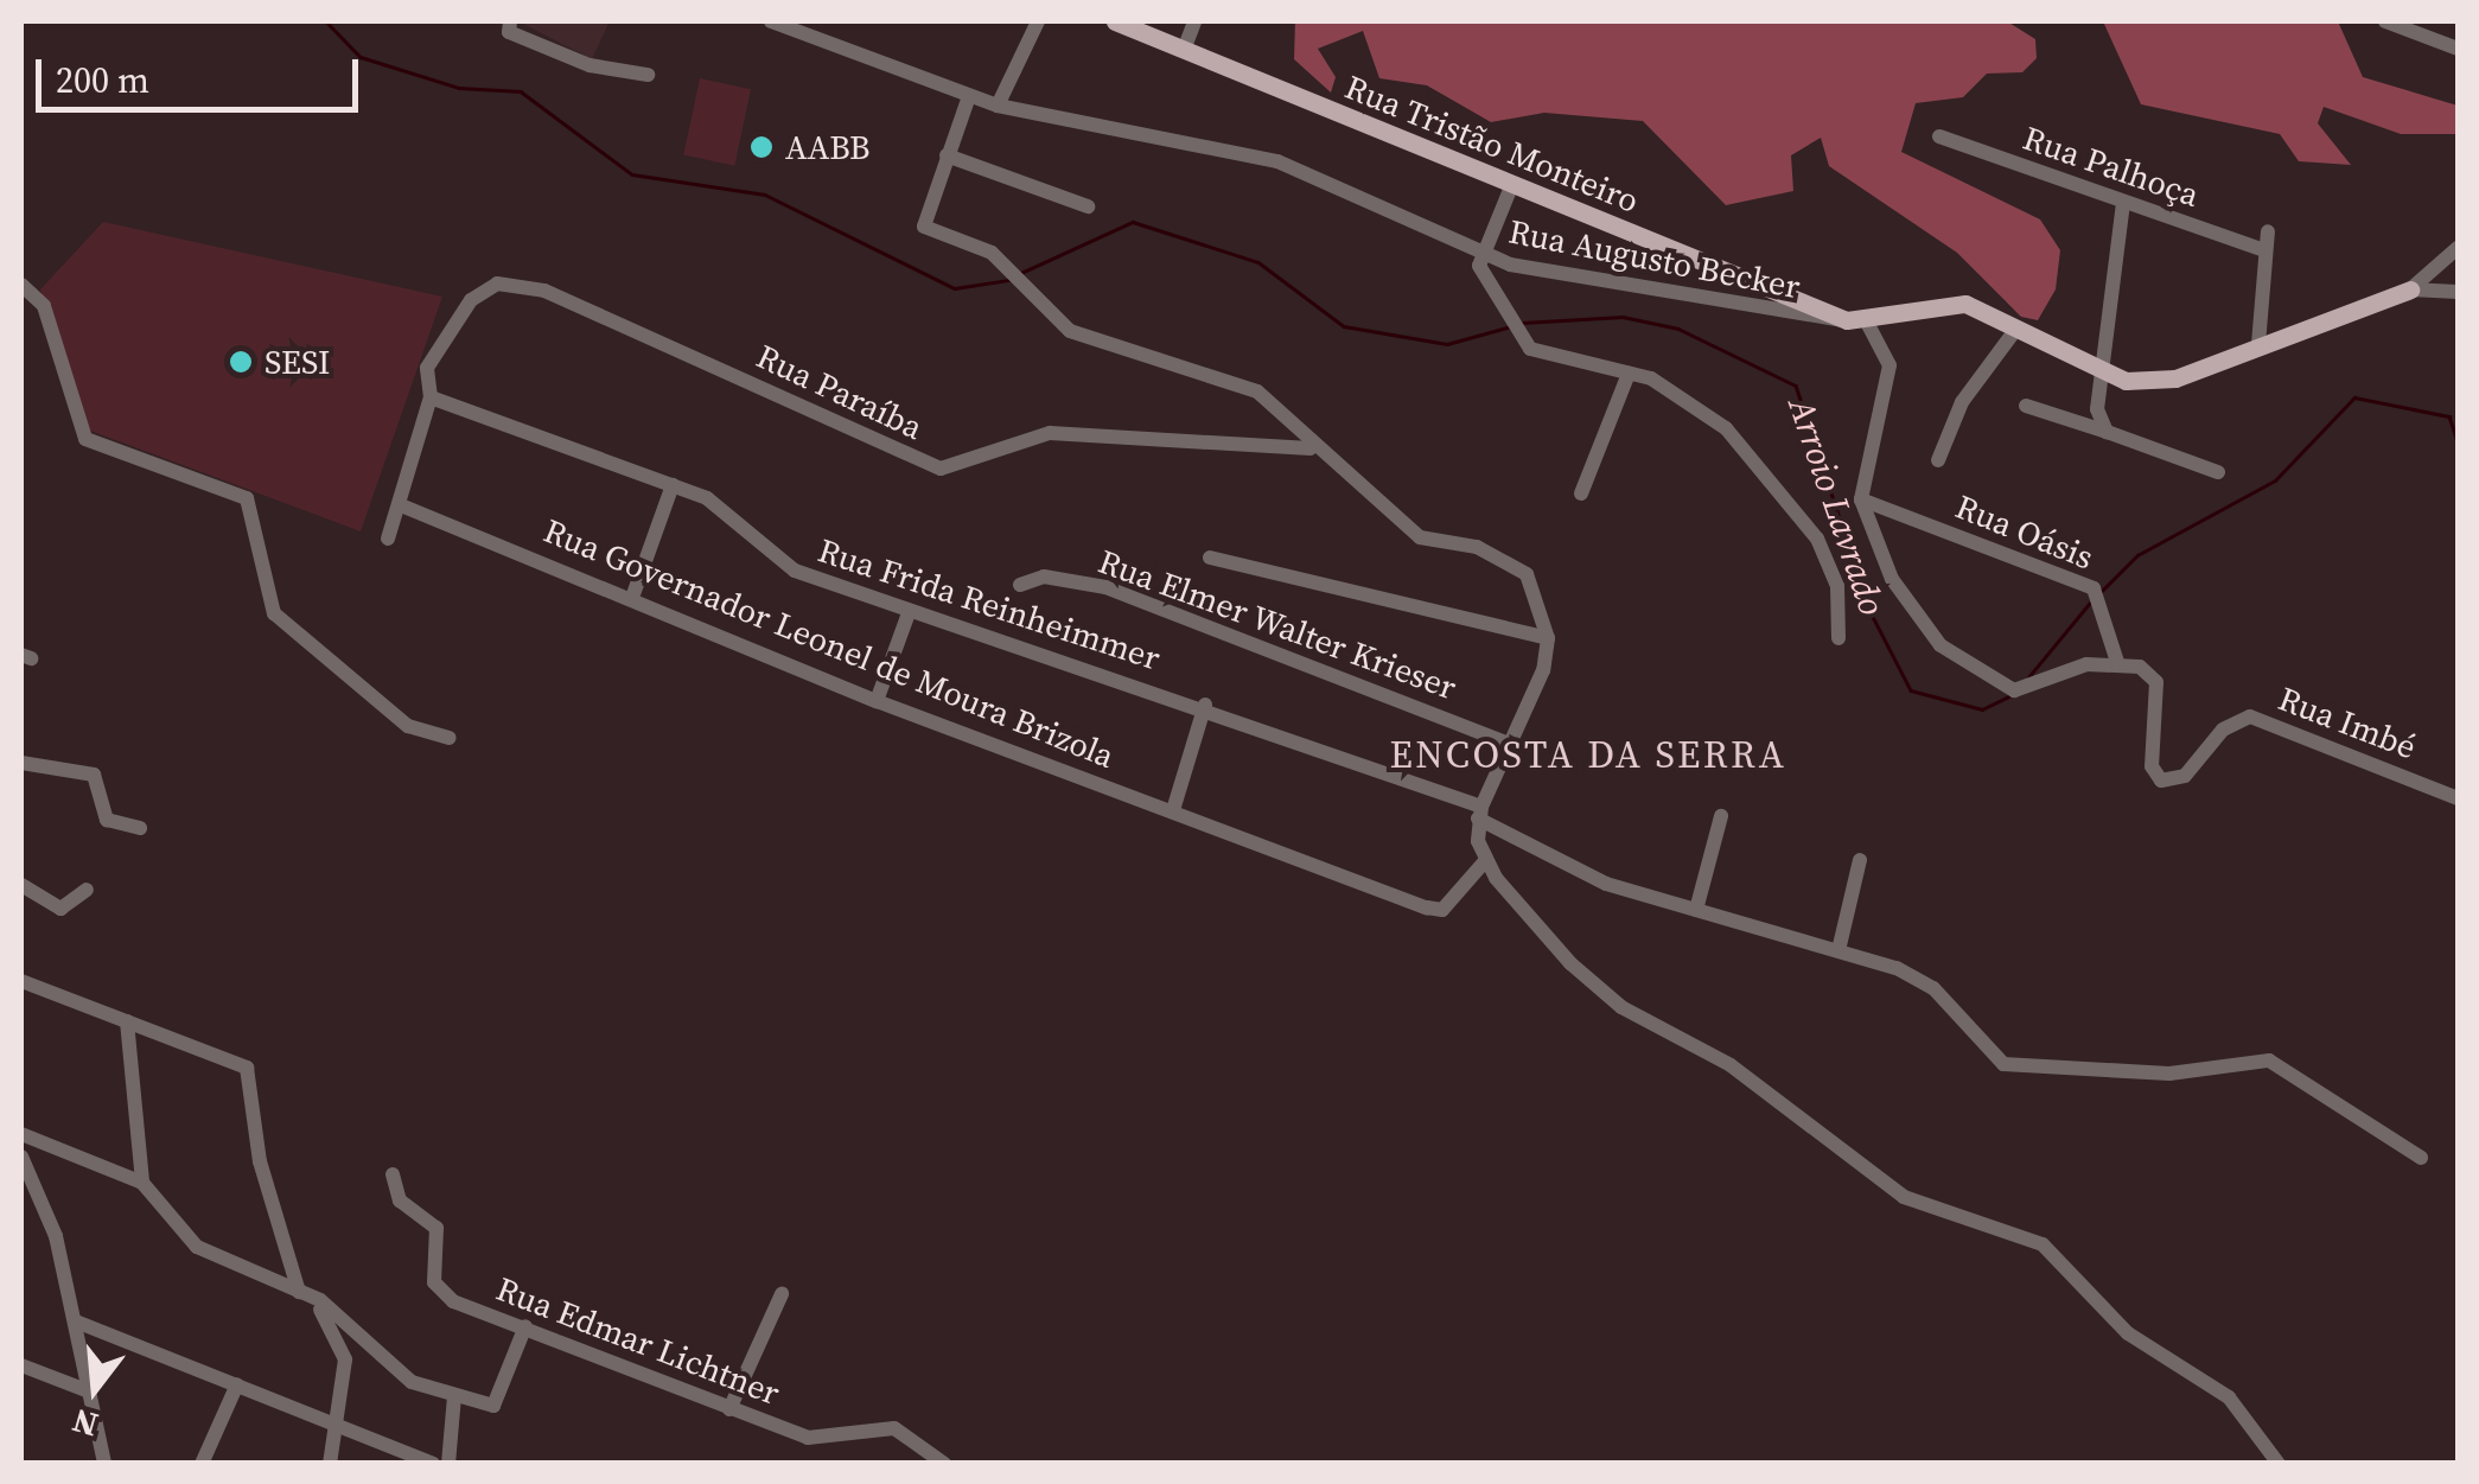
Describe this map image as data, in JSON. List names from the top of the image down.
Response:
{
  "streets": {
    "main road": ["Rua Tristão Monteiro", "Rua Augusto Becker"],
    "street": [
      "Rua Palhoça",
      "Rua Paraíba",
      "Rua Oásis",
      "Rua Frida Reinheimmer",
      "Rua Elmer Walter Krieser",
      "Rua Governador Leonel de Moura Brizola",
      "Rua Imbé",
      "Rua Edmar Lichtner"
    ]
  },
  "crossings": [
    ["Rua Tristão Monteiro", "Rua Augusto Becker"],
    ["Rua Paraíba", "Rua Frida Reinheimmer"],
    ["Rua Oásis", "Rua Imbé"]
  ],
  "districts": ["ENCOSTA DA SERRA"],
  "water": ["Arroio Lavrado"],
  "places": ["AABB", "SESI"],
  "scale_bar": "200 m",
  "north": "bottom"
}
